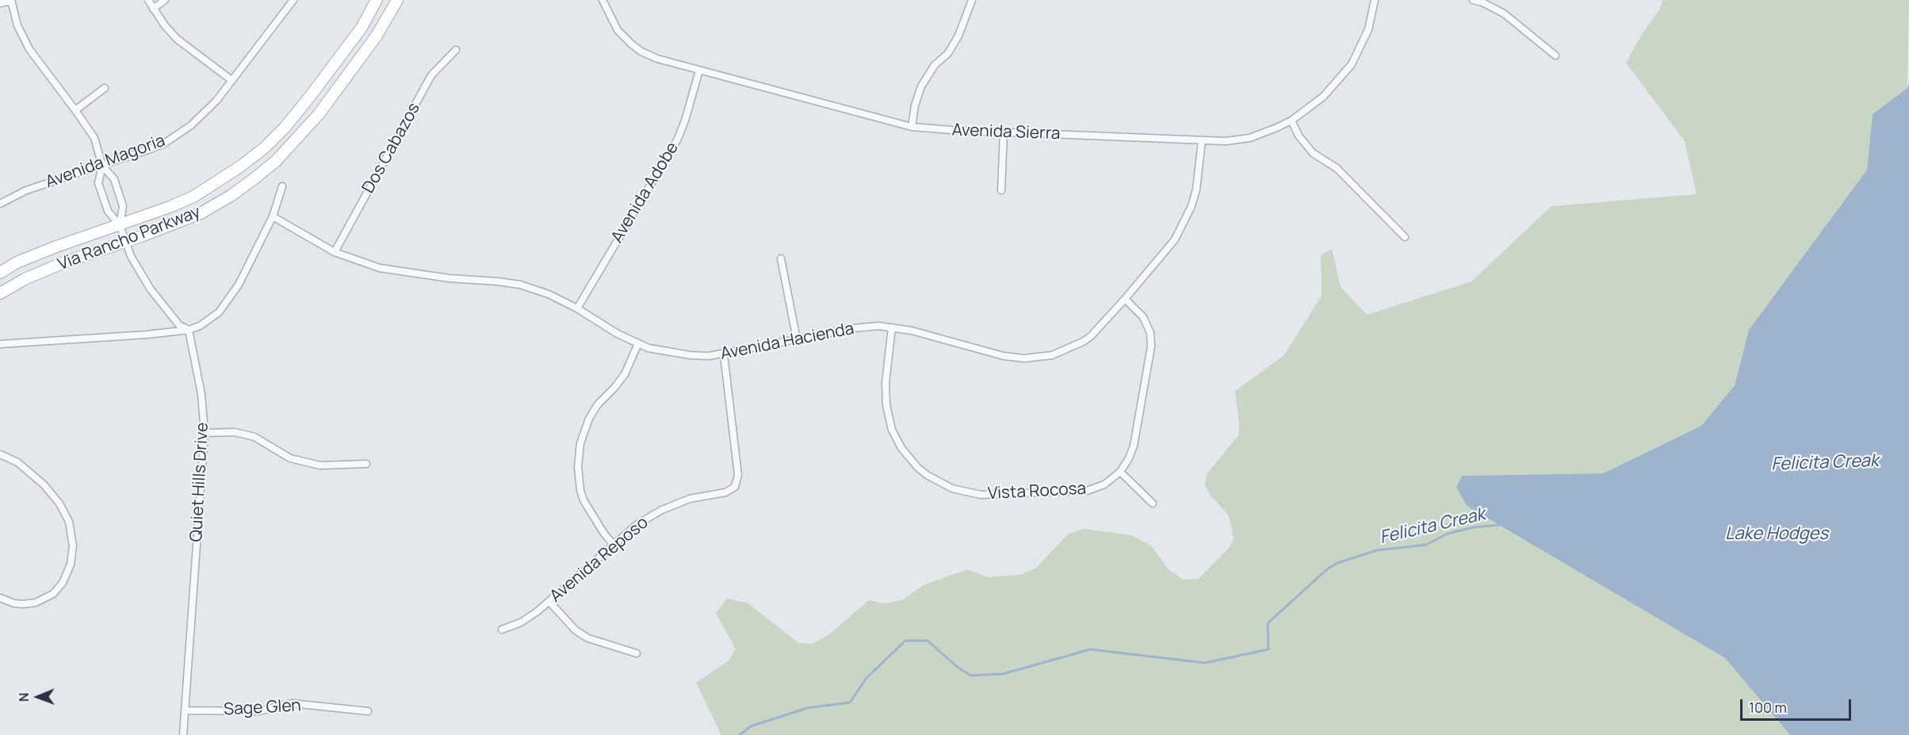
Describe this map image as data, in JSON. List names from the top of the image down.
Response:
{
  "streets": {
    "main road": ["Via Rancho Parkway"],
    "street": [
      "Avenida Sierra",
      "Dos Cabazos",
      "Avenida Magoria",
      "Avenida Adobe",
      "Avenida Hacienda",
      "Quiet Hills Drive",
      "Vista Rocosa",
      "Avenida Reposo",
      "Sage Glen"
    ]
  },
  "crossings": [
    ["Avenida Sierra", "Avenida Adobe"],
    ["Avenida Sierra", "Avenida Hacienda"],
    ["Dos Cabazos", "Avenida Hacienda"],
    ["Avenida Adobe", "Avenida Hacienda"],
    ["Avenida Hacienda", "Vista Rocosa"],
    ["Avenida Hacienda", "Avenida Reposo"],
    ["Quiet Hills Drive", "Sage Glen"]
  ],
  "water": ["Felicita Creak", "Lake Hodges"],
  "scale_bar": "100 m",
  "north": "left"
}
